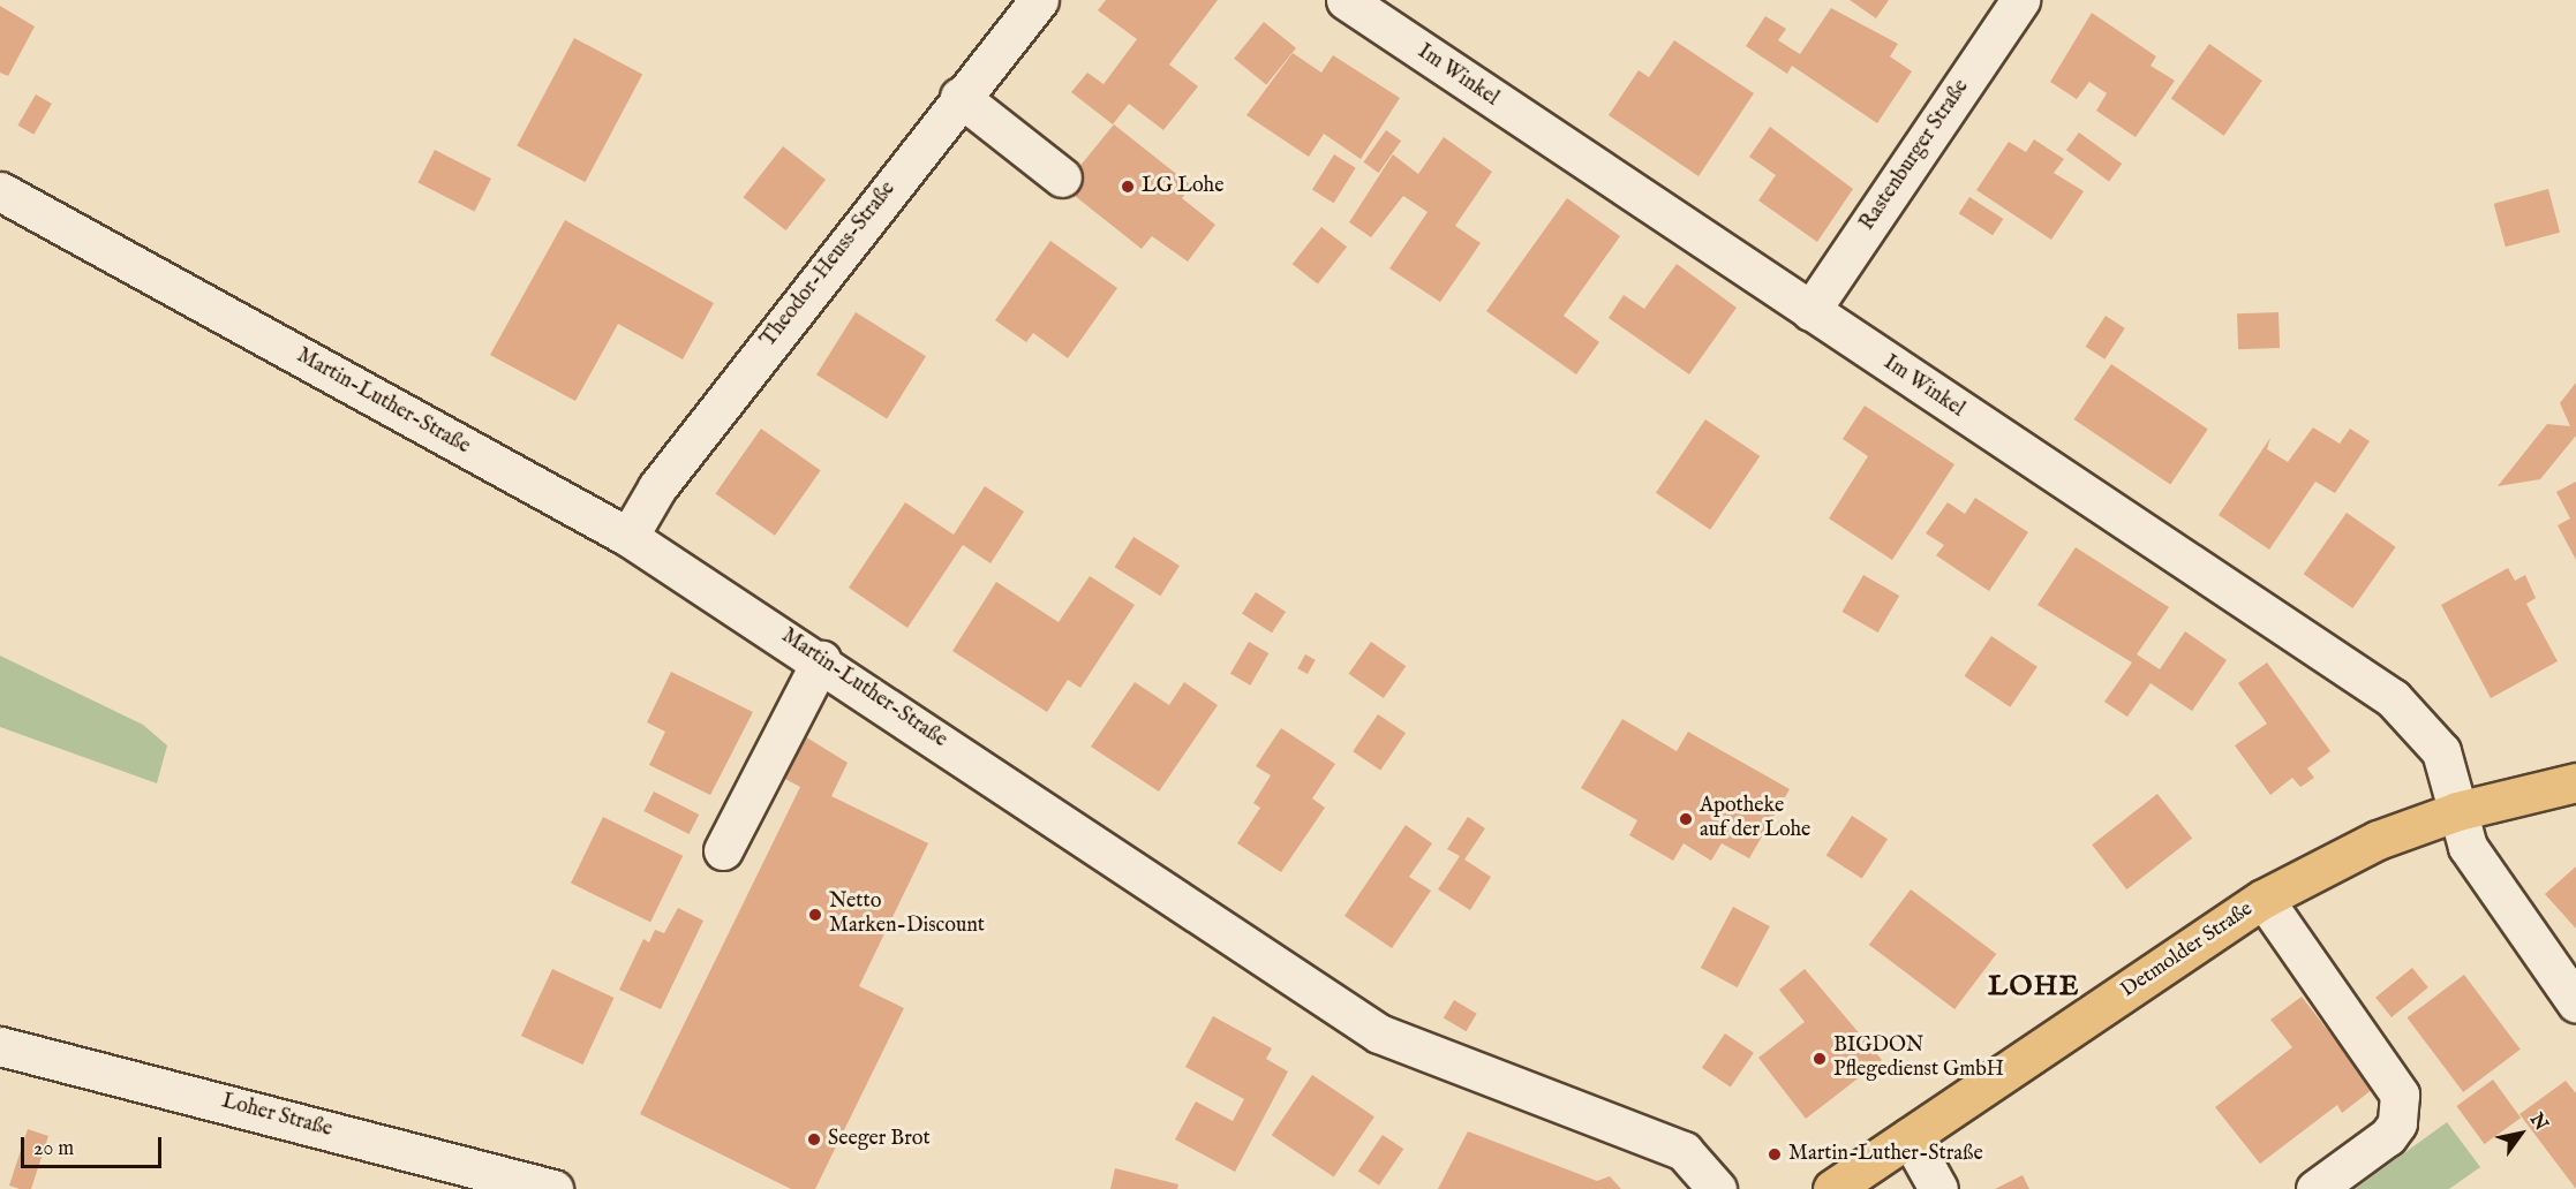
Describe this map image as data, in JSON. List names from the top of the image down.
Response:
{
  "streets": {
    "main road": ["Detmolder Straße"],
    "street": [
      "Im Winkel",
      "Rastenburger Straße",
      "Theodor-Heuss-Straße",
      "Martin-Luther-Straße",
      "Loher Straße"
    ]
  },
  "crossings": [
    ["Im Winkel", "Rastenburger Straße"],
    ["Im Winkel", "Detmolder Straße"],
    ["Theodor-Heuss-Straße", "Martin-Luther-Straße"]
  ],
  "districts": ["LOHE"],
  "places": [
    "LG Lohe",
    "Apotheke auf der Lohe",
    "Netto Marken-Discount",
    "BIGDON Pflegedienst GmbH",
    "Seeger Brot",
    "Martin-Luther-Straße"
  ],
  "scale_bar": "20 m",
  "north": "top right"
}
